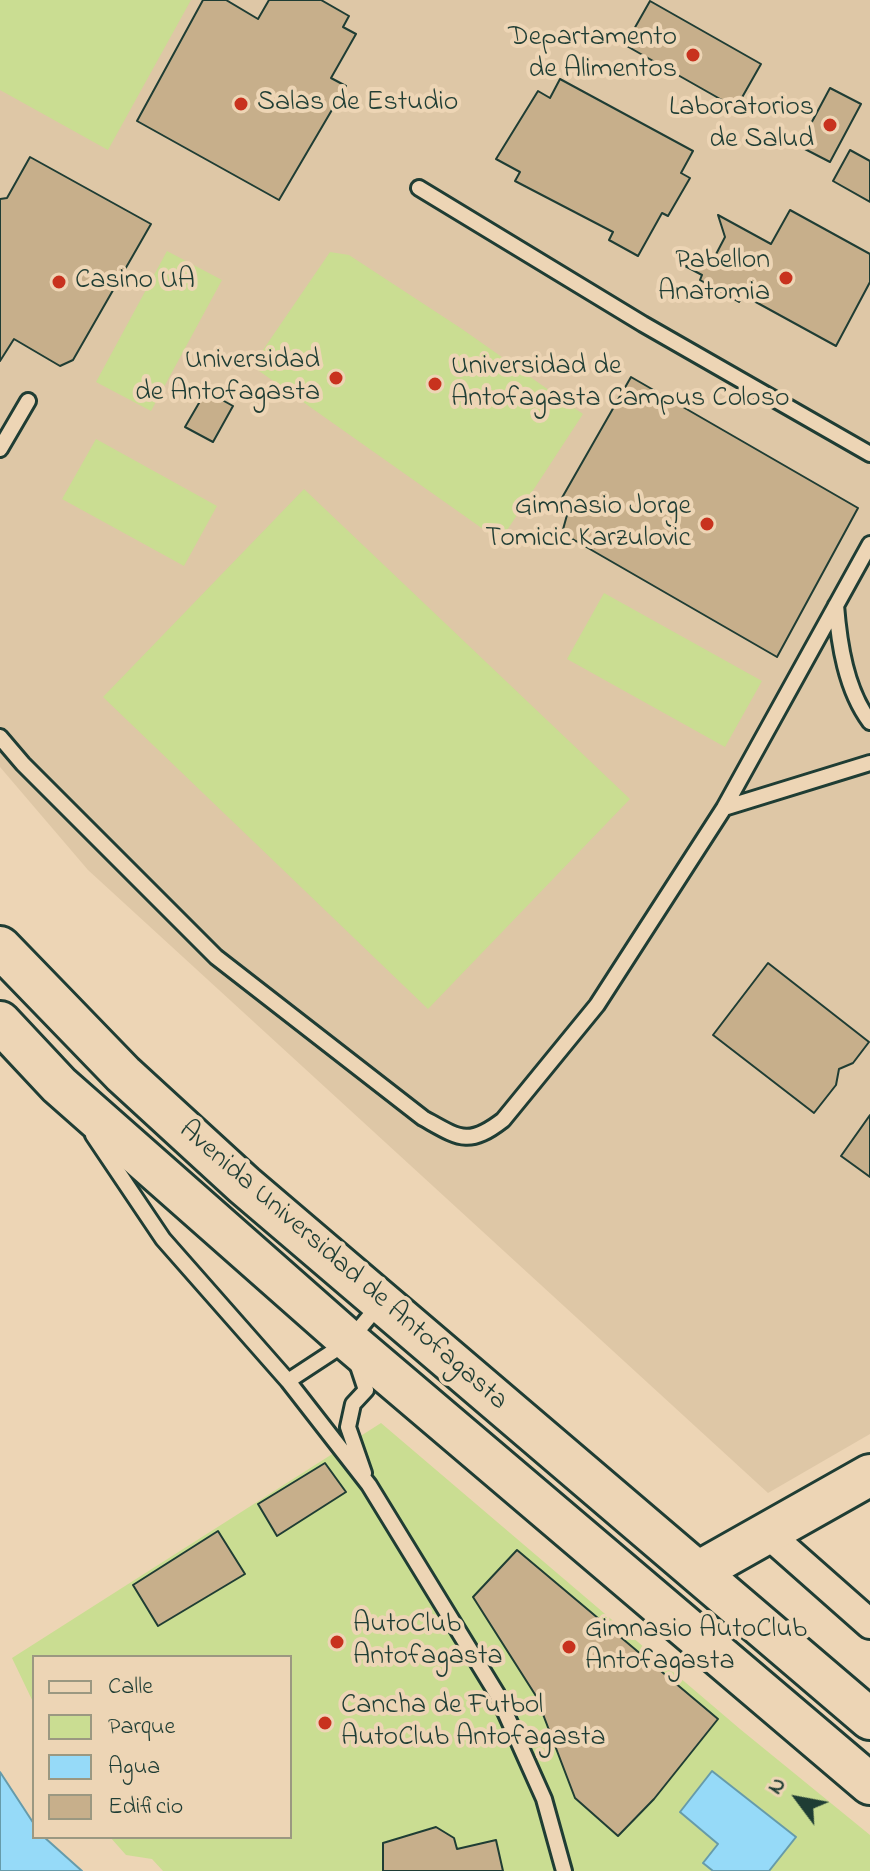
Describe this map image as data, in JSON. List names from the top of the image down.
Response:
{
  "streets": {
    "main road": ["Avenida Universidad de Antofagasta"]
  },
  "places": [
    "Departamento de Alimentos",
    "Salas de Estudio",
    "Laboratorios de Salud",
    "Pabellon Anatomia",
    "Casino UA",
    "Universidad de Antofagasta",
    "Universidad de Antofagasta Campus Coloso",
    "Gimnasio Jorge Tomicic Karzulovic",
    "AutoClub Antofagasta",
    "Gimnasio AutoClub Antofagasta",
    "Cancha de Futbol AutoClub Antofagasta"
  ],
  "legend": [
    "Calle",
    "Parque",
    "Agua",
    "Edificio"
  ],
  "north": "top left"
}
